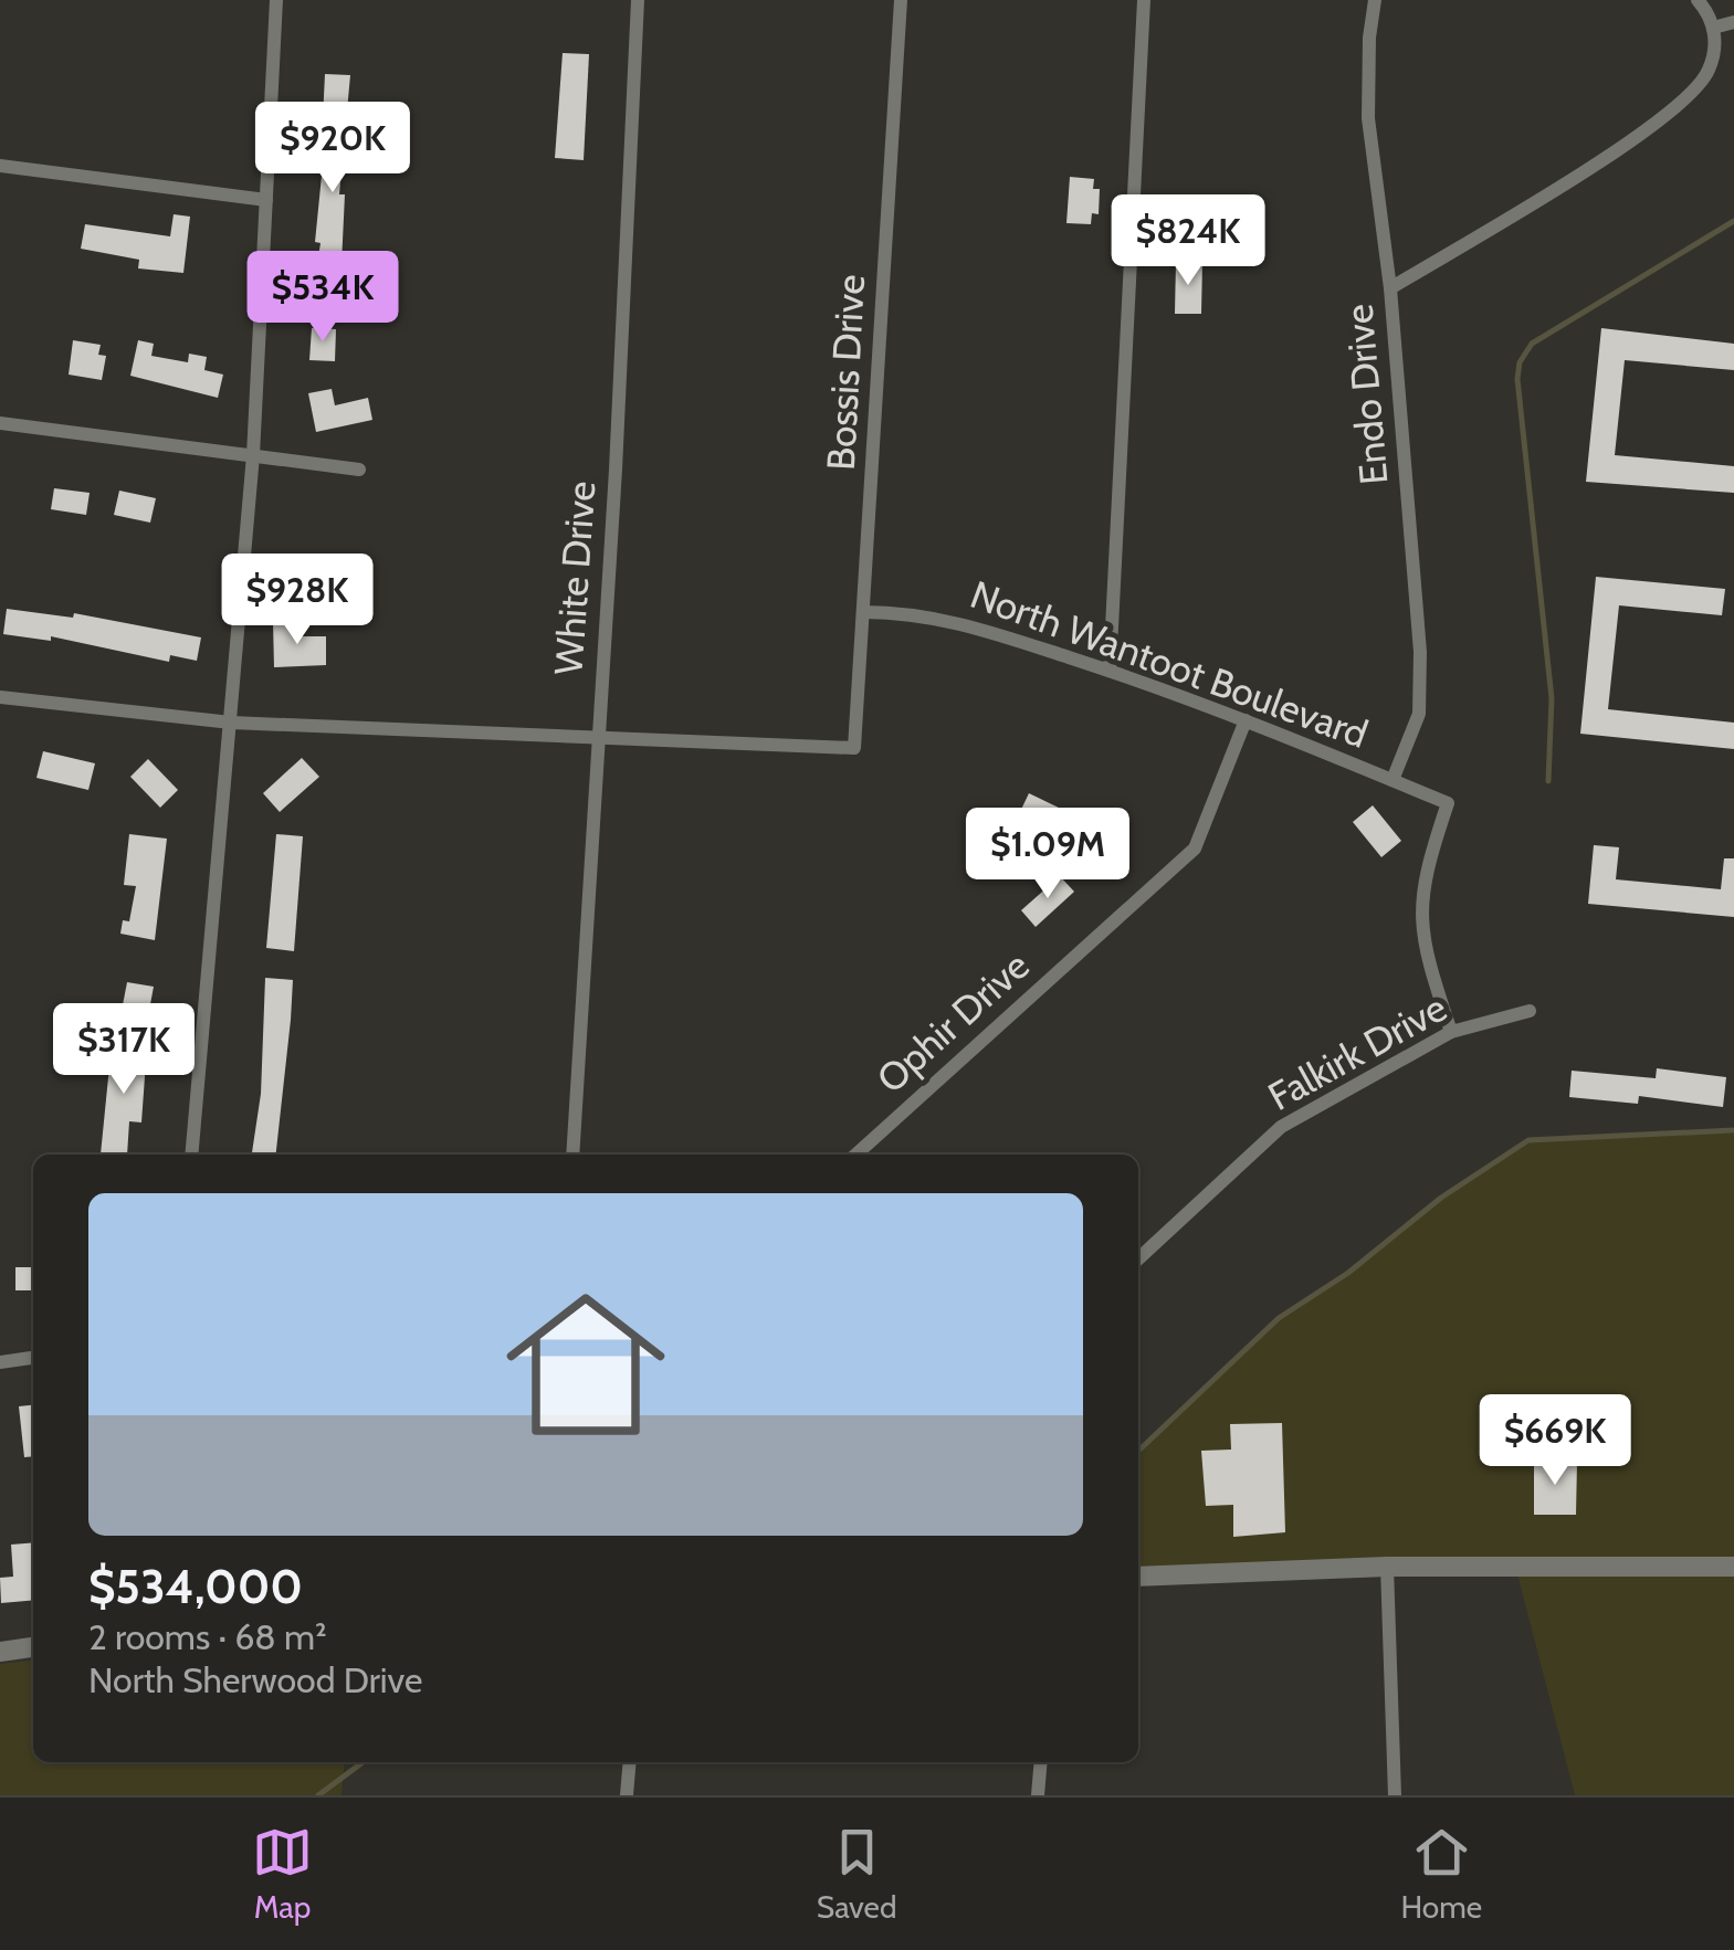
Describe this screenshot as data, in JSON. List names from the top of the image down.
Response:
{
  "streets": {
    "street": [
      "Bossis Drive",
      "Endo Drive",
      "White Drive",
      "North Wantoot Boulevard",
      "Ophir Drive",
      "Falkirk Drive"
    ]
  },
  "crossings": [
    ["Bossis Drive", "White Drive"],
    ["Bossis Drive", "North Wantoot Boulevard"],
    ["Endo Drive", "North Wantoot Boulevard"],
    ["North Wantoot Boulevard", "Ophir Drive"],
    ["North Wantoot Boulevard", "Falkirk Drive"]
  ],
  "page": {
    "price": [
      "$920K",
      "$824K",
      "$534K",
      "$928K",
      "$1.09M",
      "$317K",
      "$669K"
    ],
    "list": [
      {
        "name": "$534,000",
        "note": "2 rooms · 68 m² · North Sherwood Drive"
      }
    ],
    "tabs": ["Map", "Saved", "Home"]
  }
}
